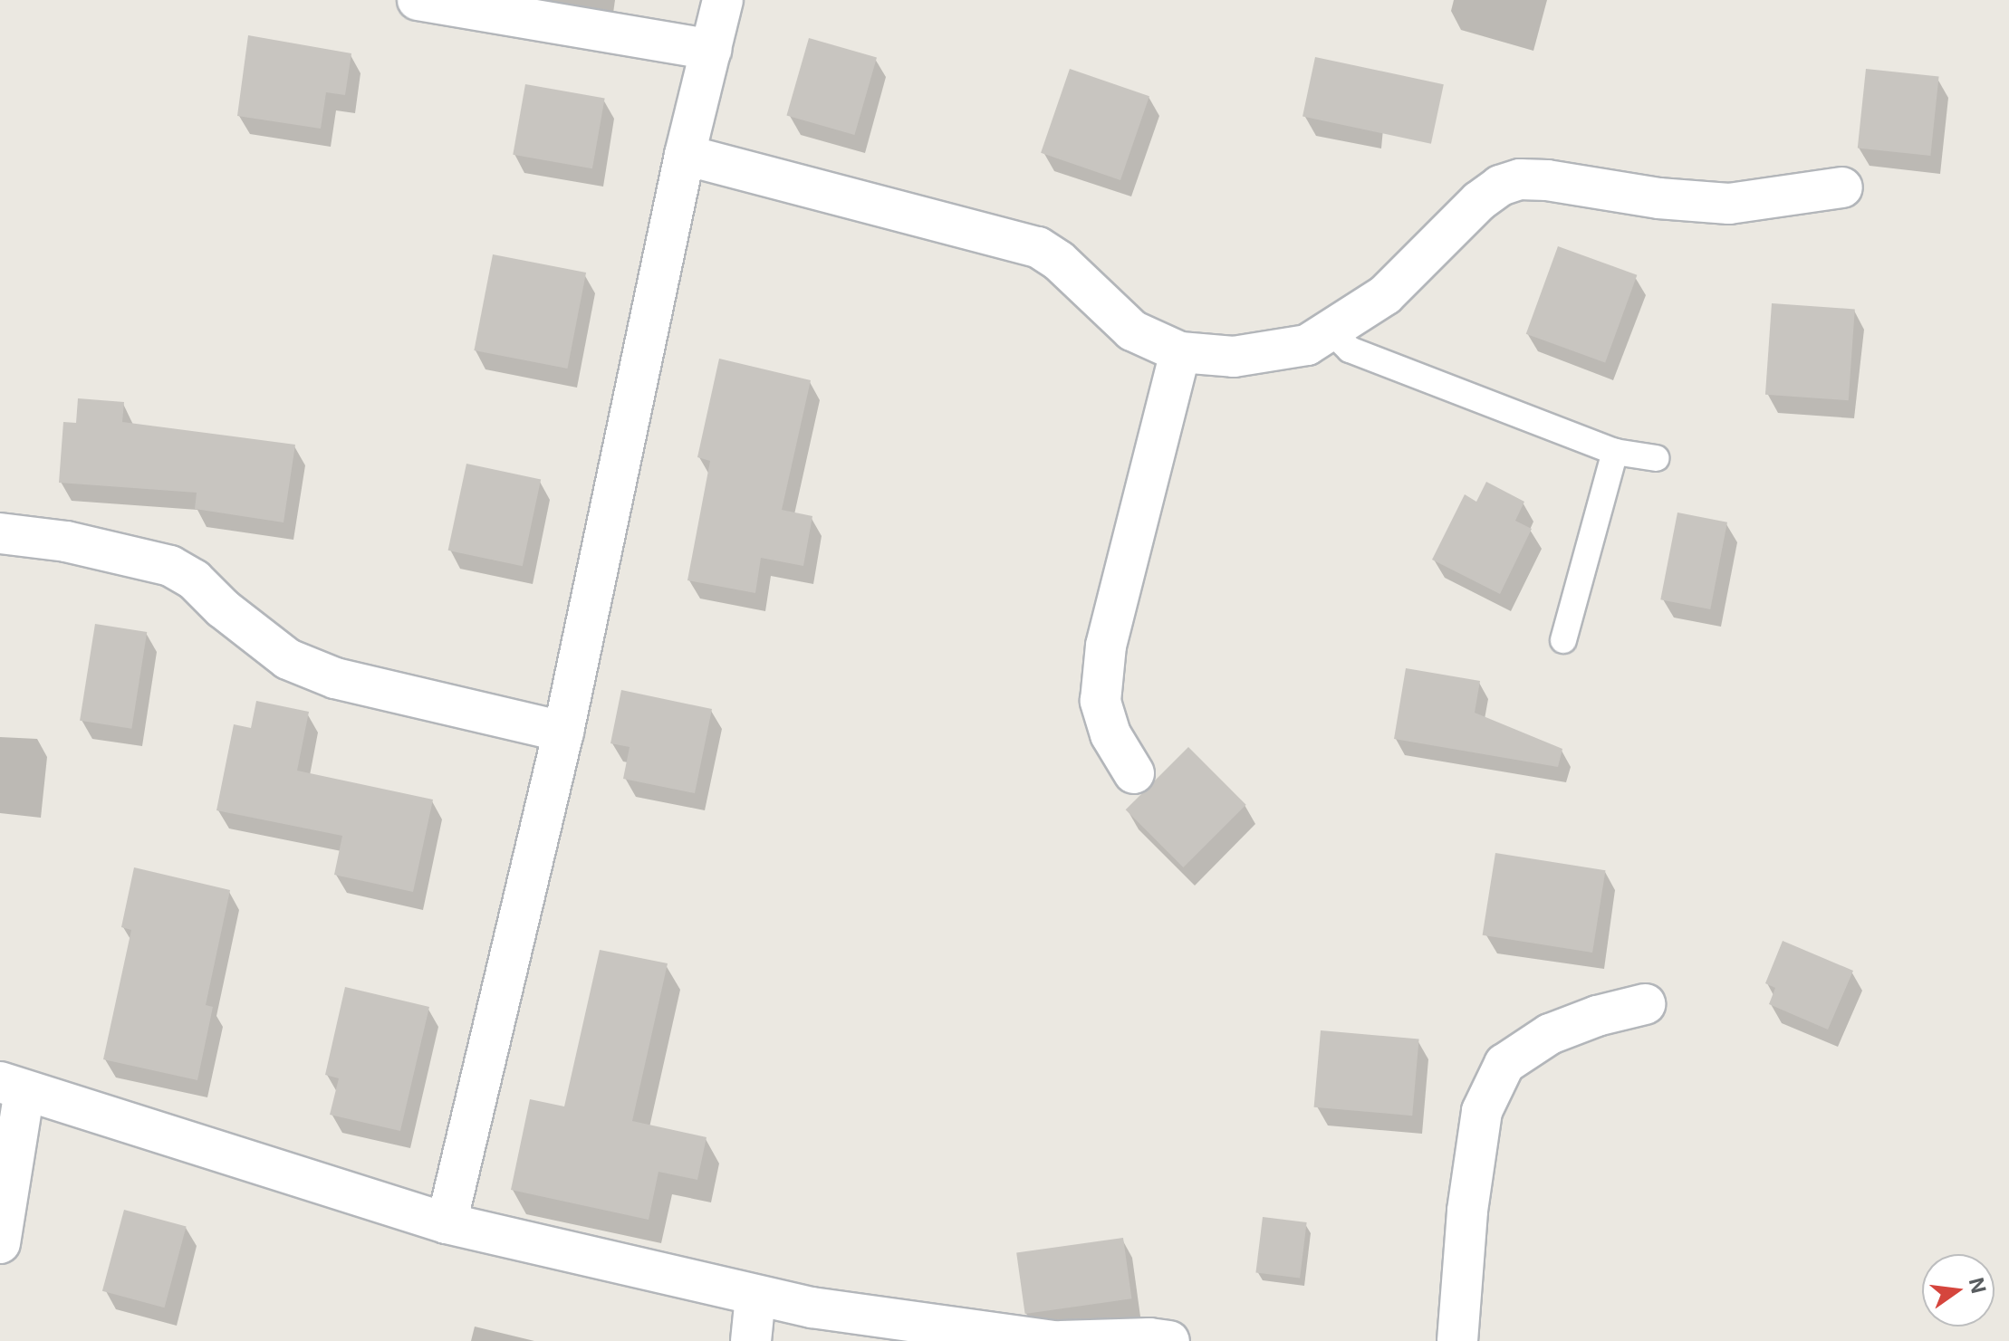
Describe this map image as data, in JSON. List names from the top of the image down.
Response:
{
  "north": "right"
}
